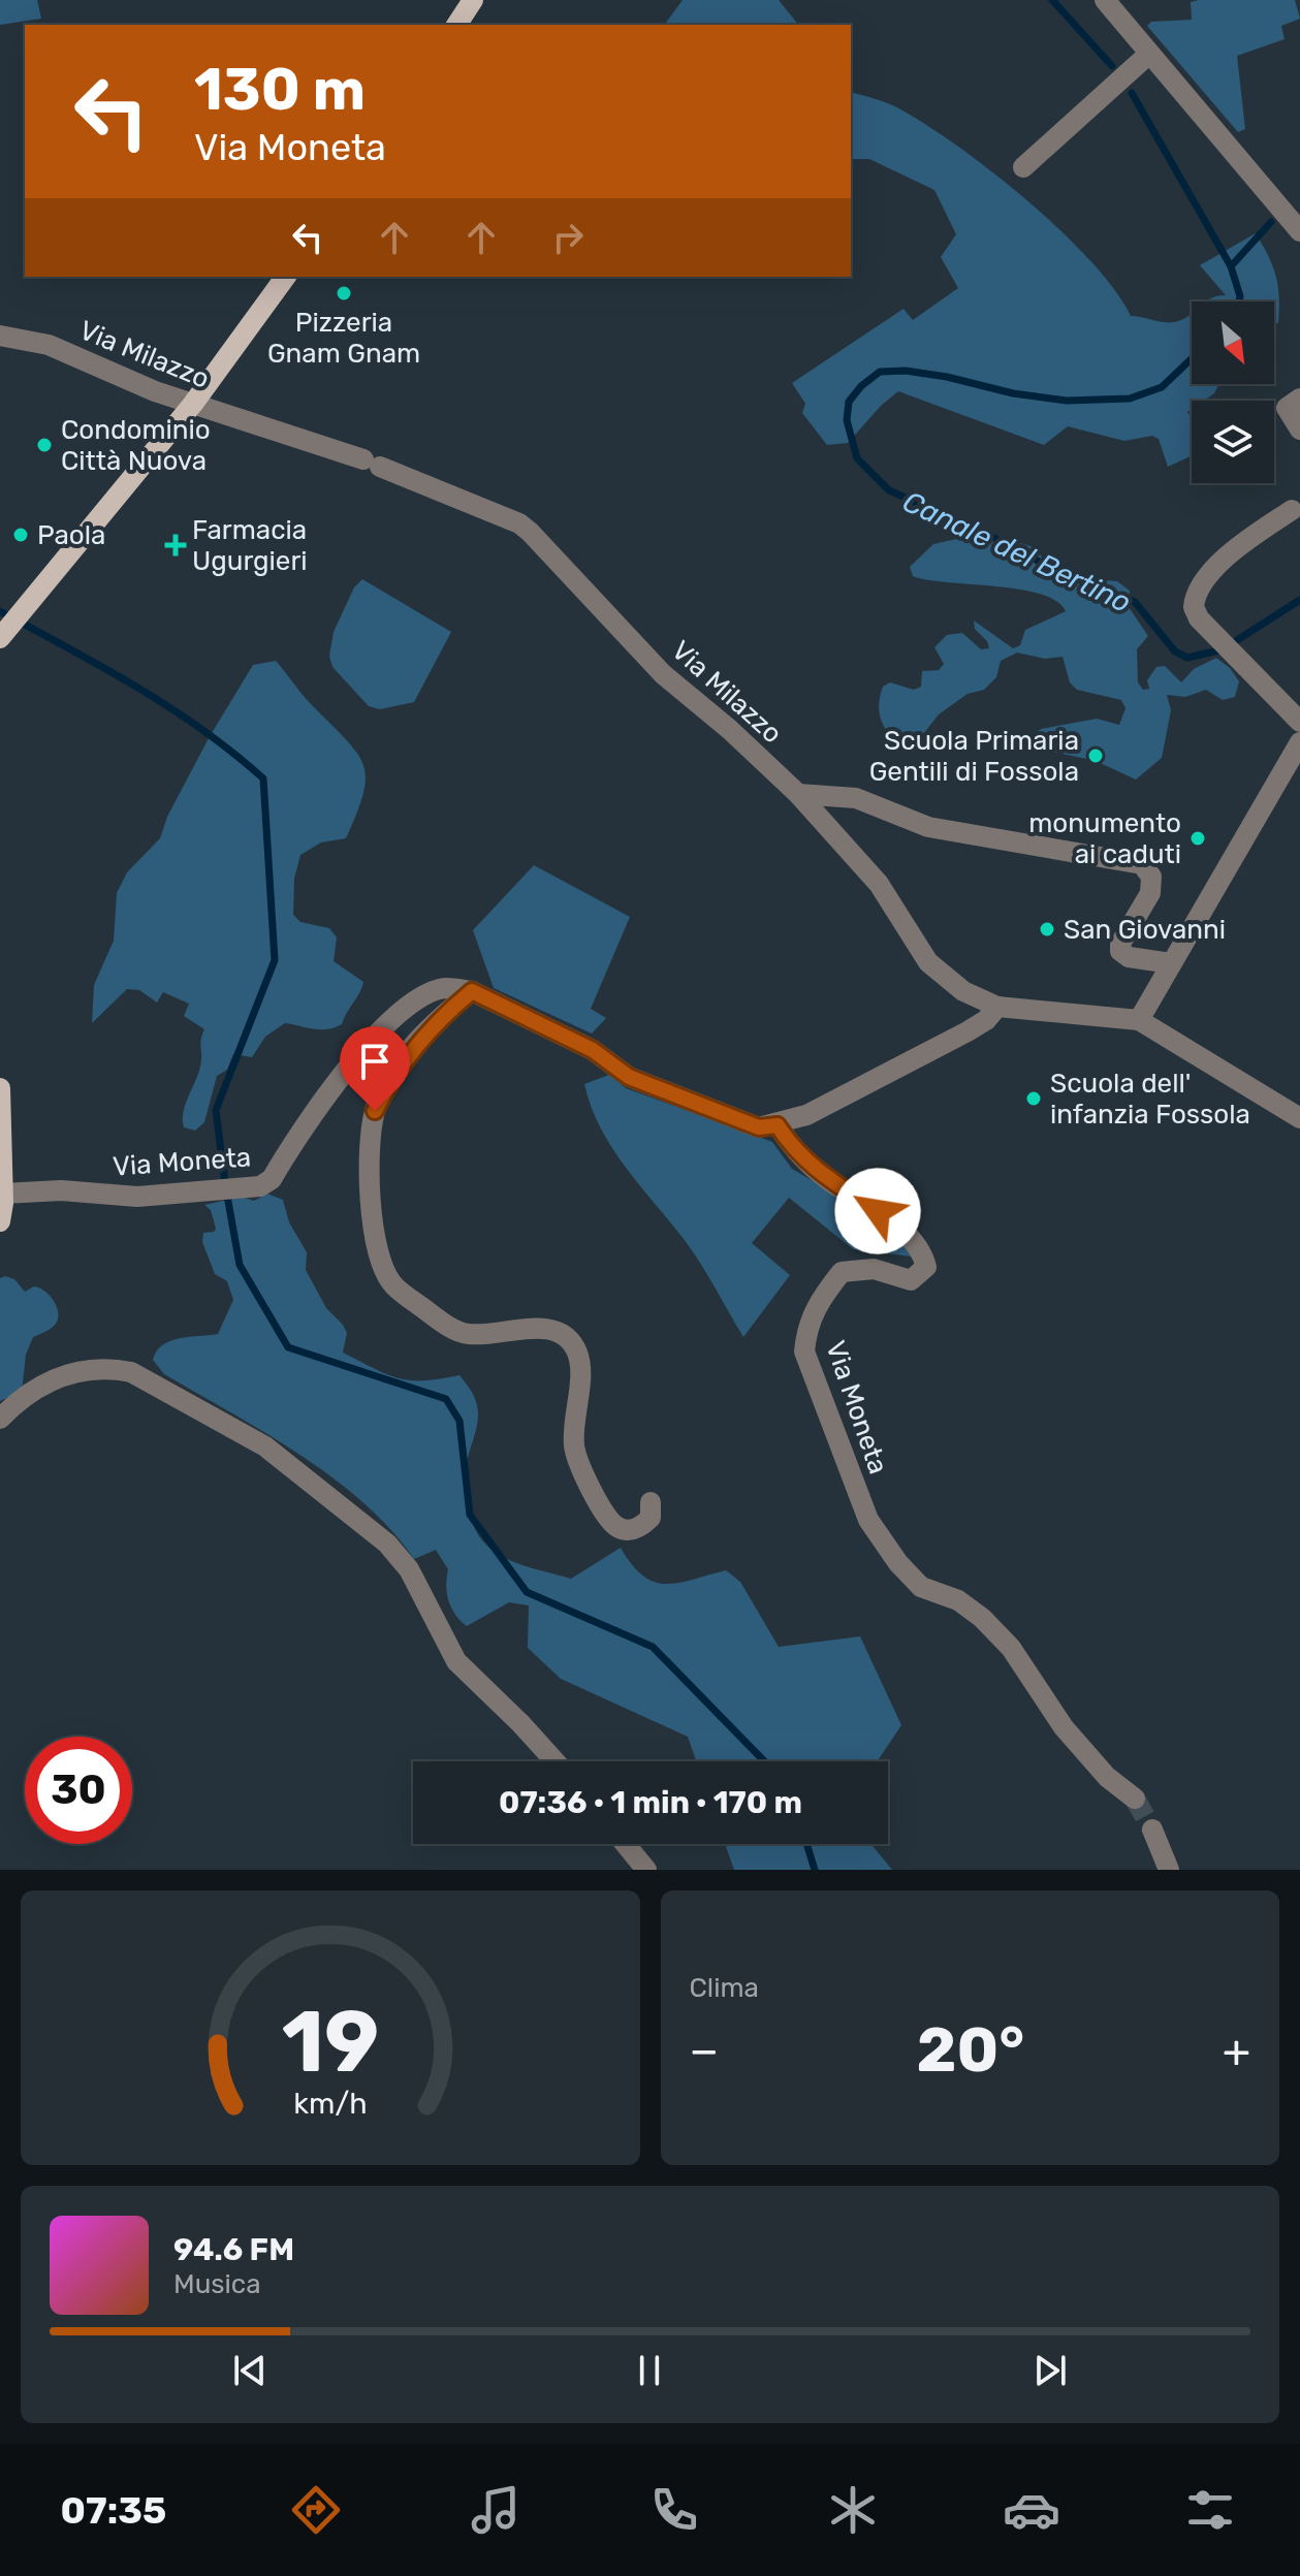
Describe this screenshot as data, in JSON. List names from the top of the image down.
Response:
{
  "streets": {
    "street": ["Via Milazzo", "Via Moneta"]
  },
  "water": ["Canale del Bertino"],
  "places": {
    "other": [
      "Pizzeria Gnam Gnam",
      "Condominio Città Nuova",
      "Paola",
      "Scuola Primaria Gentili di Fossola",
      "monumento ai caduti",
      "San Giovanni",
      "Scuola dell' infanzia Fossola"
    ],
    "health": ["Farmacia Ugurgieri"]
  },
  "north": "bottom right",
  "page": {
    "turn": ["130 m", "Via Moneta"],
    "limit": "30",
    "trip": "07:36 · 1 min · 170 m",
    "tile": "Clima",
    "heat": ["−", "20°", "+"],
    "song": ["94.6 FM", "Musica"],
    "tabs": "07:35",
    "gauge": ["19", "km/h"]
  }
}
